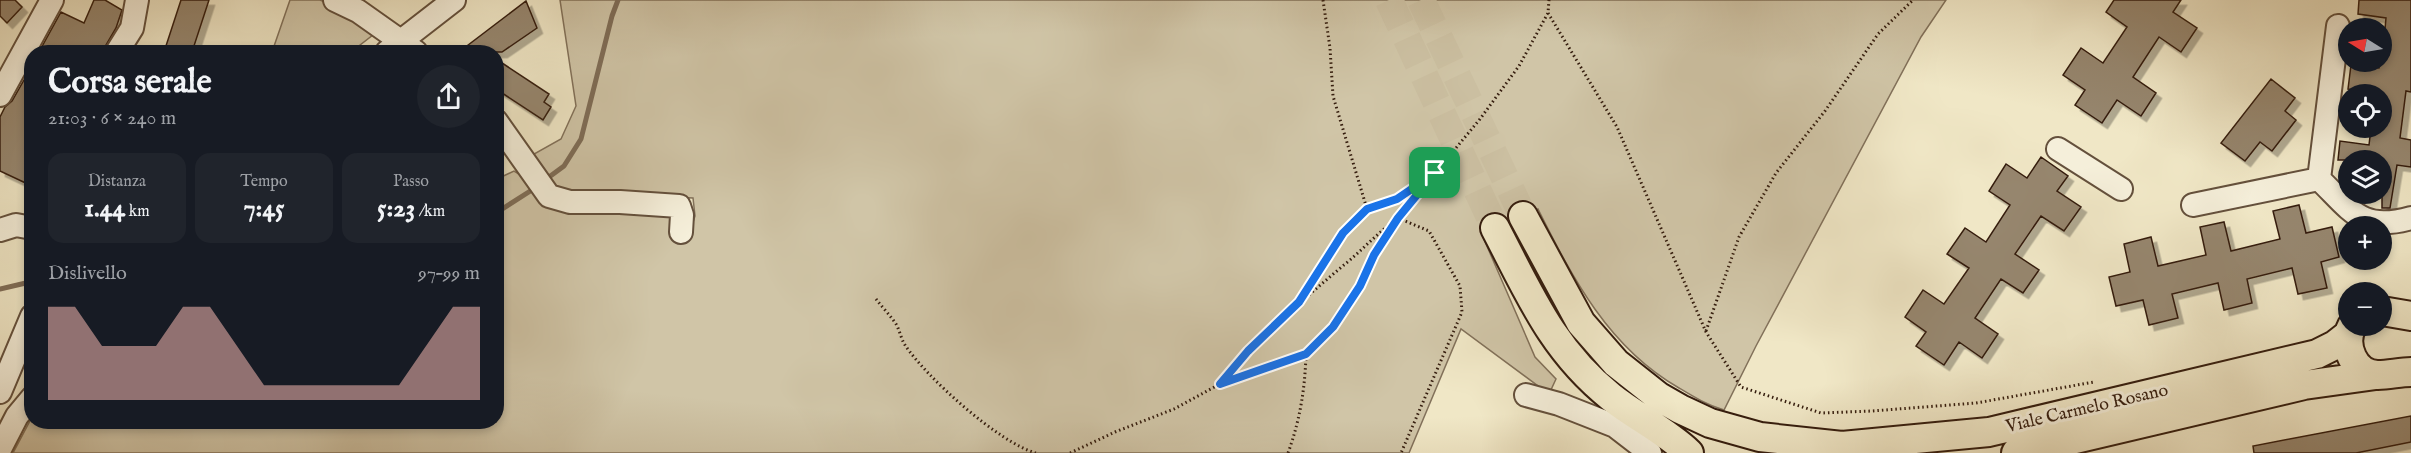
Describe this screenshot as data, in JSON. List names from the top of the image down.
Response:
{
  "streets": {
    "main road": ["Viale Carmelo Rosano"]
  },
  "north": "left",
  "page": {
    "map_buttons": ["+", "−"],
    "heading": ["Corsa serale", "21:03 · 6 × 240 m"],
    "stats": [
      ["Distanza", "1.44 km"],
      ["Tempo", "7:45"],
      ["Passo", "5:23 /km"]
    ],
    "chart": ["Dislivello", "97–99 m"]
  }
}
